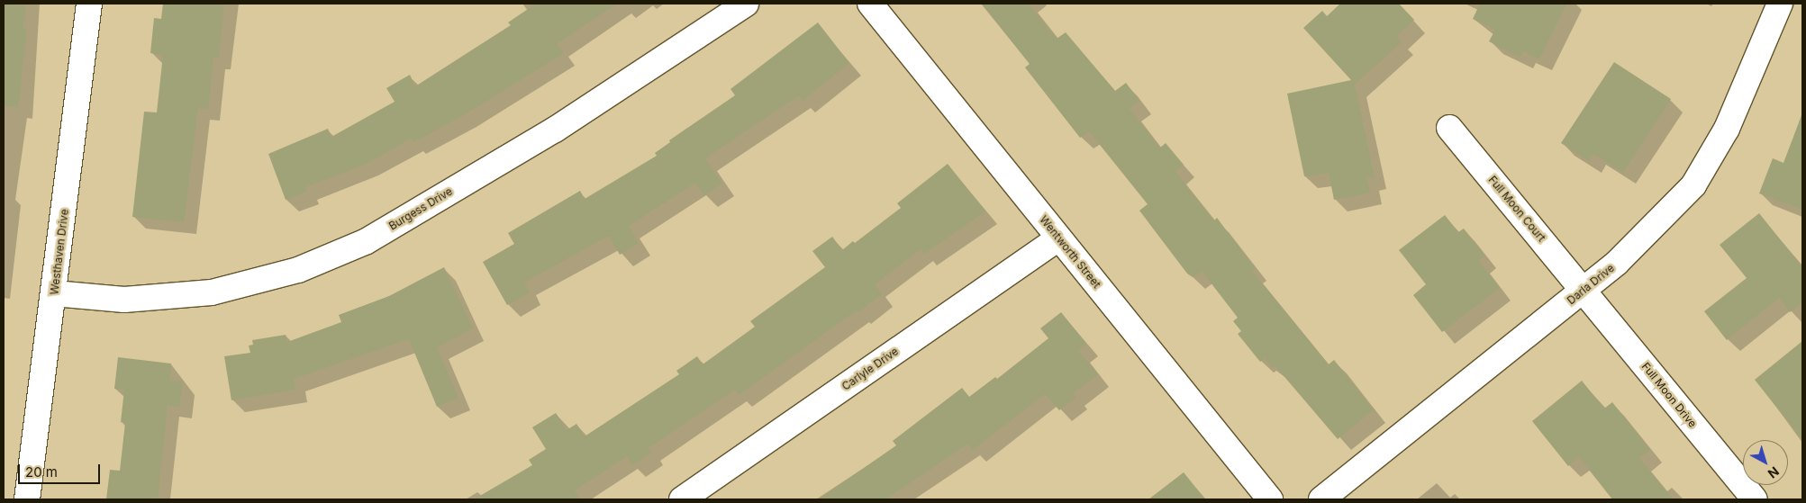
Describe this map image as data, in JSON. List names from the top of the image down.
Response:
{
  "streets": {
    "street": [
      "Burgess Drive",
      "Full Moon Court",
      "Westhaven Drive",
      "Wentworth Street",
      "Darla Drive",
      "Carlyle Drive",
      "Full Moon Drive"
    ]
  },
  "crossings": [
    ["Burgess Drive", "Westhaven Drive"],
    ["Full Moon Court", "Darla Drive"],
    ["Full Moon Court", "Full Moon Drive"],
    ["Wentworth Street", "Carlyle Drive"],
    ["Darla Drive", "Full Moon Drive"]
  ],
  "scale_bar": "20 m",
  "north": "bottom right"
}
